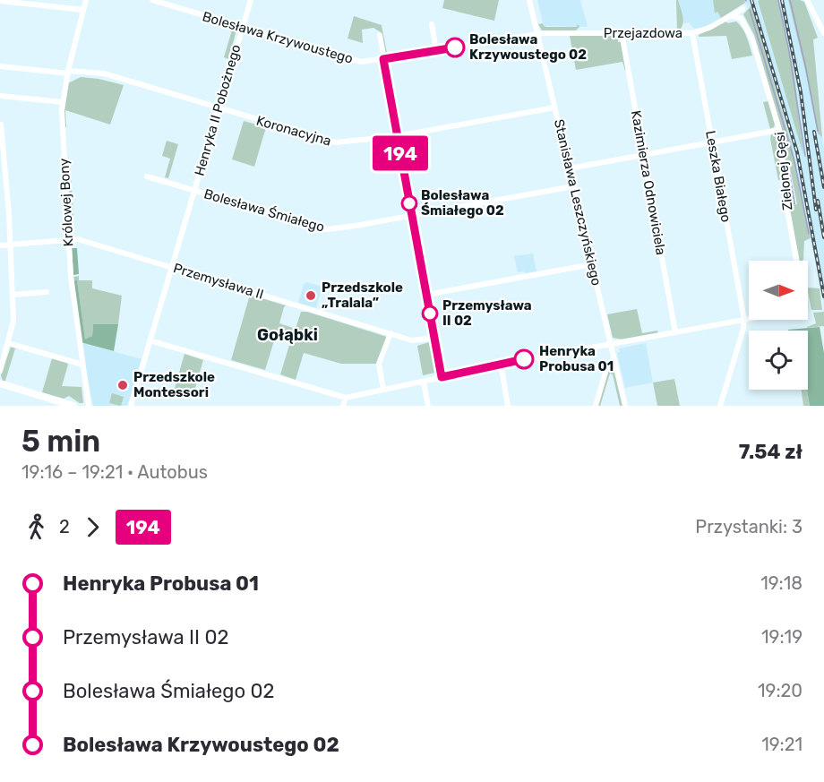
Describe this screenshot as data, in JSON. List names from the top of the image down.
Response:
{
  "streets": {
    "street": [
      "Przejazdowa",
      "Bolesława Krzywoustego",
      "Henryka II Pobożnego",
      "Koronacyjna",
      "Zielonej Gęsi",
      "Leszka Białego",
      "Kazimierza Odnowiciela",
      "Królowej Bony",
      "Stanisława Leszczyńskiego",
      "Bolesława Śmiałego",
      "Przemysława II"
    ]
  },
  "crossings": [
    ["Przejazdowa", "Bolesława Krzywoustego"],
    ["Przejazdowa", "Zielonej Gęsi"],
    ["Przejazdowa", "Leszka Białego"],
    ["Przejazdowa", "Kazimierza Odnowiciela"],
    ["Przejazdowa", "Stanisława Leszczyńskiego"],
    ["Bolesława Krzywoustego", "Henryka II Pobożnego"],
    ["Bolesława Krzywoustego", "Stanisława Leszczyńskiego"],
    ["Henryka II Pobożnego", "Koronacyjna"],
    ["Henryka II Pobożnego", "Bolesława Śmiałego"],
    ["Henryka II Pobożnego", "Przemysława II"],
    ["Koronacyjna", "Królowej Bony"],
    ["Koronacyjna", "Stanisława Leszczyńskiego"],
    ["Królowej Bony", "Przemysława II"],
    ["Stanisława Leszczyńskiego", "Bolesława Śmiałego"]
  ],
  "districts": ["Gołąbki"],
  "places": [
    "Bolesława Krzywoustego 02",
    "Bolesława Śmiałego 02",
    "Przedszkole „Tralala”",
    "Przemysława II 02",
    "Henryka Probusa 01",
    "Przedszkole Montessori"
  ],
  "lines": ["bus line 194"],
  "north": "right",
  "page": {
    "on_map": "194",
    "heading": ["5 min", "19:16 – 19:21 · Autobus", "7.54 zł"],
    "legs": ["2", "194", "Przystanki: 3"],
    "list": [
      {
        "name": "Henryka Probusa 01",
        "value": "19:18"
      },
      {
        "name": "Przemysława II 02",
        "value": "19:19"
      },
      {
        "name": "Bolesława Śmiałego 02",
        "value": "19:20"
      },
      {
        "name": "Bolesława Krzywoustego 02",
        "value": "19:21"
      }
    ]
  }
}
